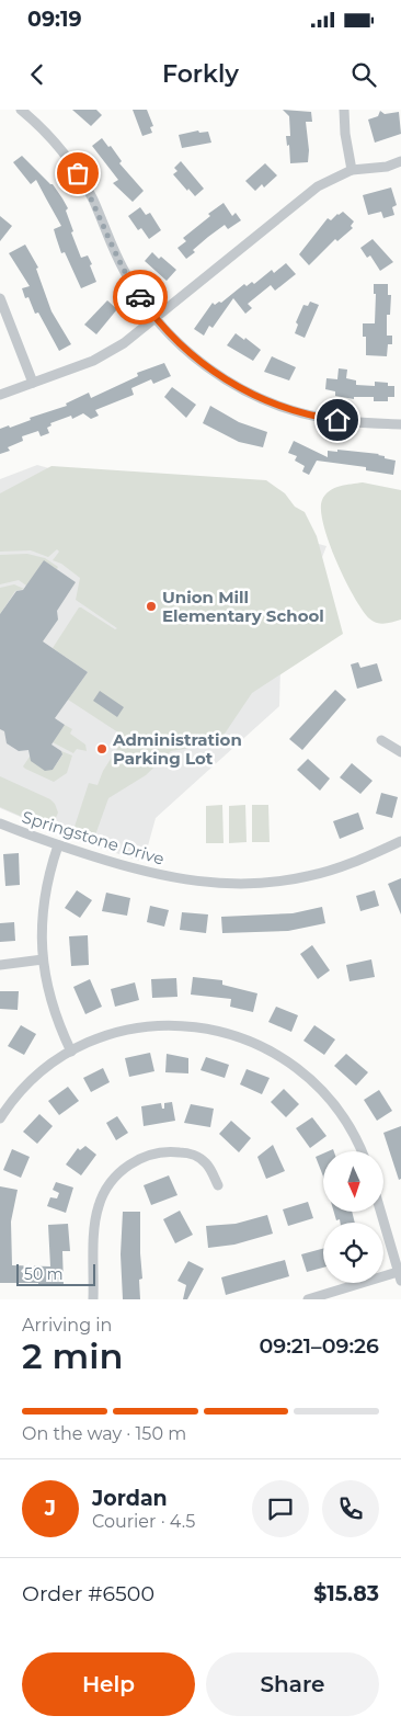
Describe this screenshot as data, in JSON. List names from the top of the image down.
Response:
{
  "streets": {
    "street": ["Springstone Drive"]
  },
  "places": ["Union Mill Elementary School", "Administration Parking Lot"],
  "scale_bar": "50 m",
  "north": "bottom",
  "page": {
    "status": "09:19",
    "header": "Forkly",
    "scale": "50 m",
    "heading": ["2 min", "Arriving in", "09:21–09:26"],
    "panel": [
      "Jordan",
      "Courier · 4.5",
      "Order #6500",
      "$15.83"
    ],
    "bar": "On the way · 150 m",
    "round": "J",
    "buttons": ["Help", "Share"]
  }
}
